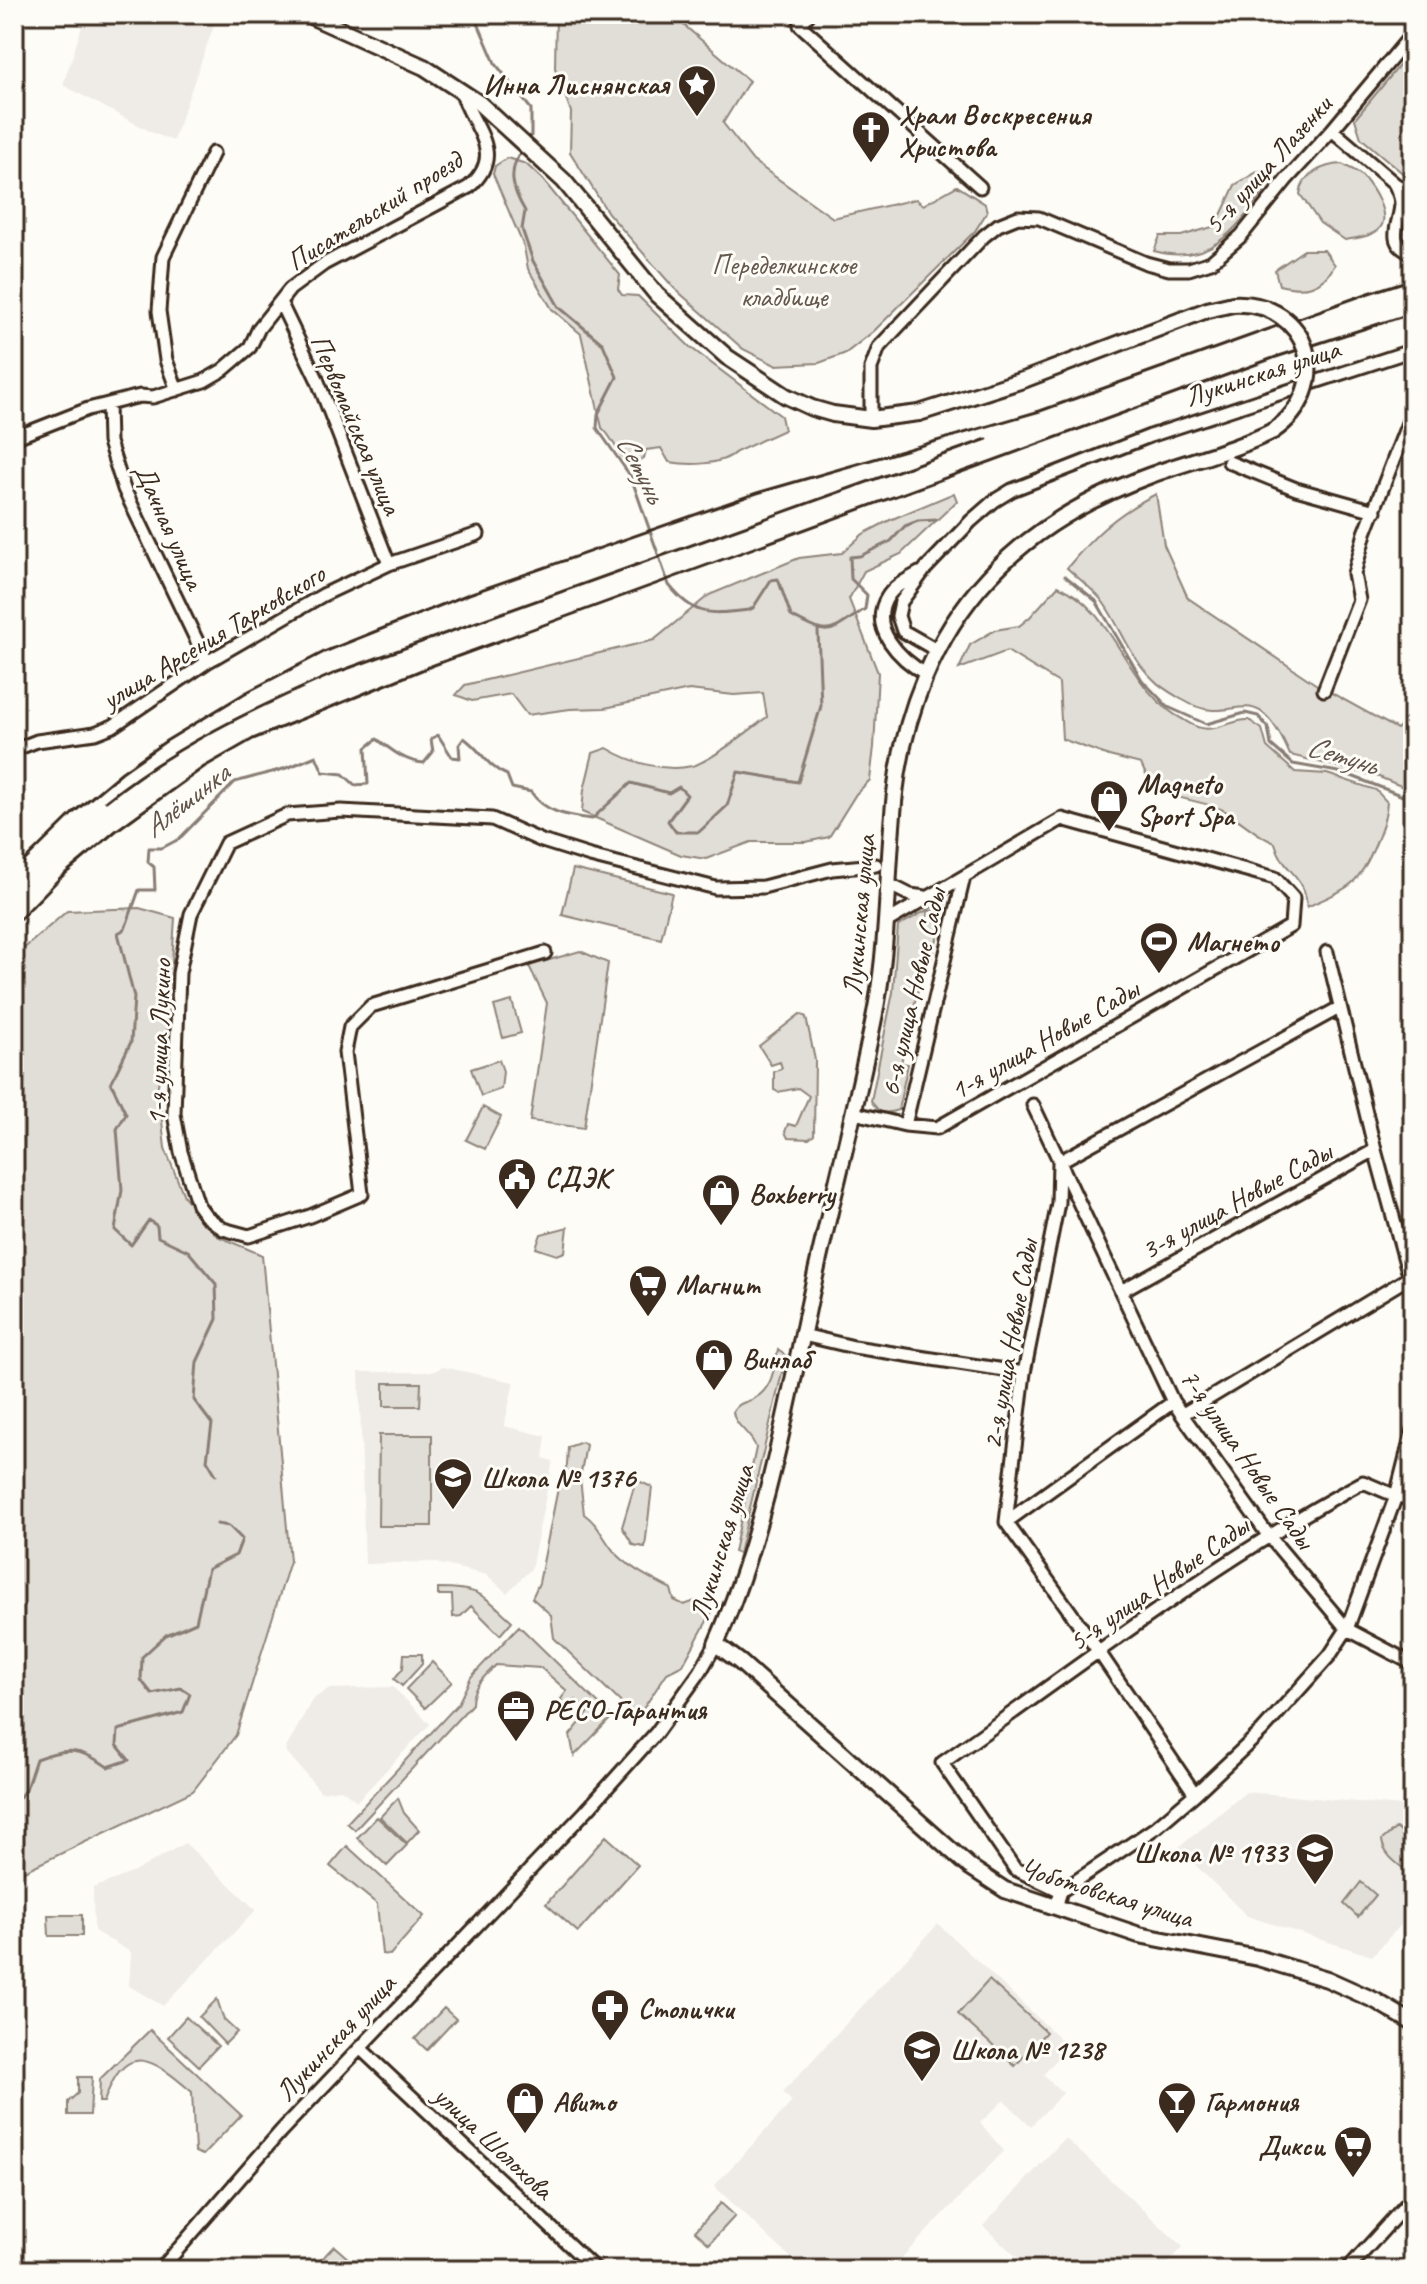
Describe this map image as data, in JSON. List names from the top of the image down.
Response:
{
  "streets": {
    "main road": ["Лукинская улица", "Чоботовская улица"],
    "street": [
      "5-я улица Лазенки",
      "Писательский проезд",
      "Первомайская улица",
      "Дачная улица",
      "улица Арсения Тарковского",
      "6-я улица Новые Сады",
      "1-я улица Новые Сады",
      "1-я улица Лукино",
      "3-я улица Новые Сады",
      "2-я улица Новые Сады",
      "7-я улица Новые Сады",
      "5-я улица Новые Сады",
      "улица Шолохова"
    ]
  },
  "crossings": [
    ["5-я улица Лазенки", "Лукинская улица"],
    ["Писательский проезд", "Первомайская улица"],
    ["Писательский проезд", "Дачная улица"],
    ["Лукинская улица", "1-я улица Новые Сады"],
    ["Лукинская улица", "Чоботовская улица"],
    ["Лукинская улица", "улица Шолохова"],
    ["Первомайская улица", "улица Арсения Тарковского"],
    ["Дачная улица", "улица Арсения Тарковского"],
    ["6-я улица Новые Сады", "1-я улица Новые Сады"],
    ["3-я улица Новые Сады", "7-я улица Новые Сады"],
    ["2-я улица Новые Сады", "7-я улица Новые Сады"],
    ["7-я улица Новые Сады", "5-я улица Новые Сады"]
  ],
  "water": ["Сетунь", "Алёшинка"],
  "parks": ["Переделкинское кладбище"],
  "places": {
    "place": ["Инна Лиснянская"],
    "church": ["Храм Воскресения Христова"],
    "shop": [
      "Magneto Sport Spa",
      "Boxberry",
      "Винлаб",
      "Авито"
    ],
    "sports": ["Магнето"],
    "public building": ["СДЭК"],
    "supermarket": ["Магнит", "Дикси"],
    "school or university": ["Школа № 1376", "Школа № 1933", "Школа № 1238"],
    "office": ["РЕСО-Гарантия"],
    "pharmacy": ["Столички"],
    "bar": ["Гармония"]
  }
}
